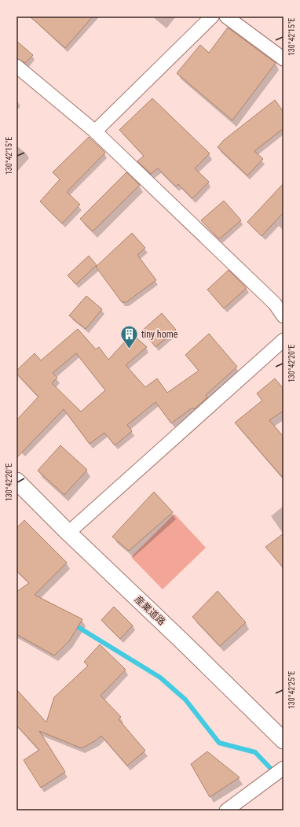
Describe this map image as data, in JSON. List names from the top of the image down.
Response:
{
  "streets": {
    "street": ["産業道路"]
  },
  "places": {
    "building": ["tiny home"]
  },
  "coordinates": ["130°42'15\"E", "130°42'20\"E", "130°42'25\"E"]
}
